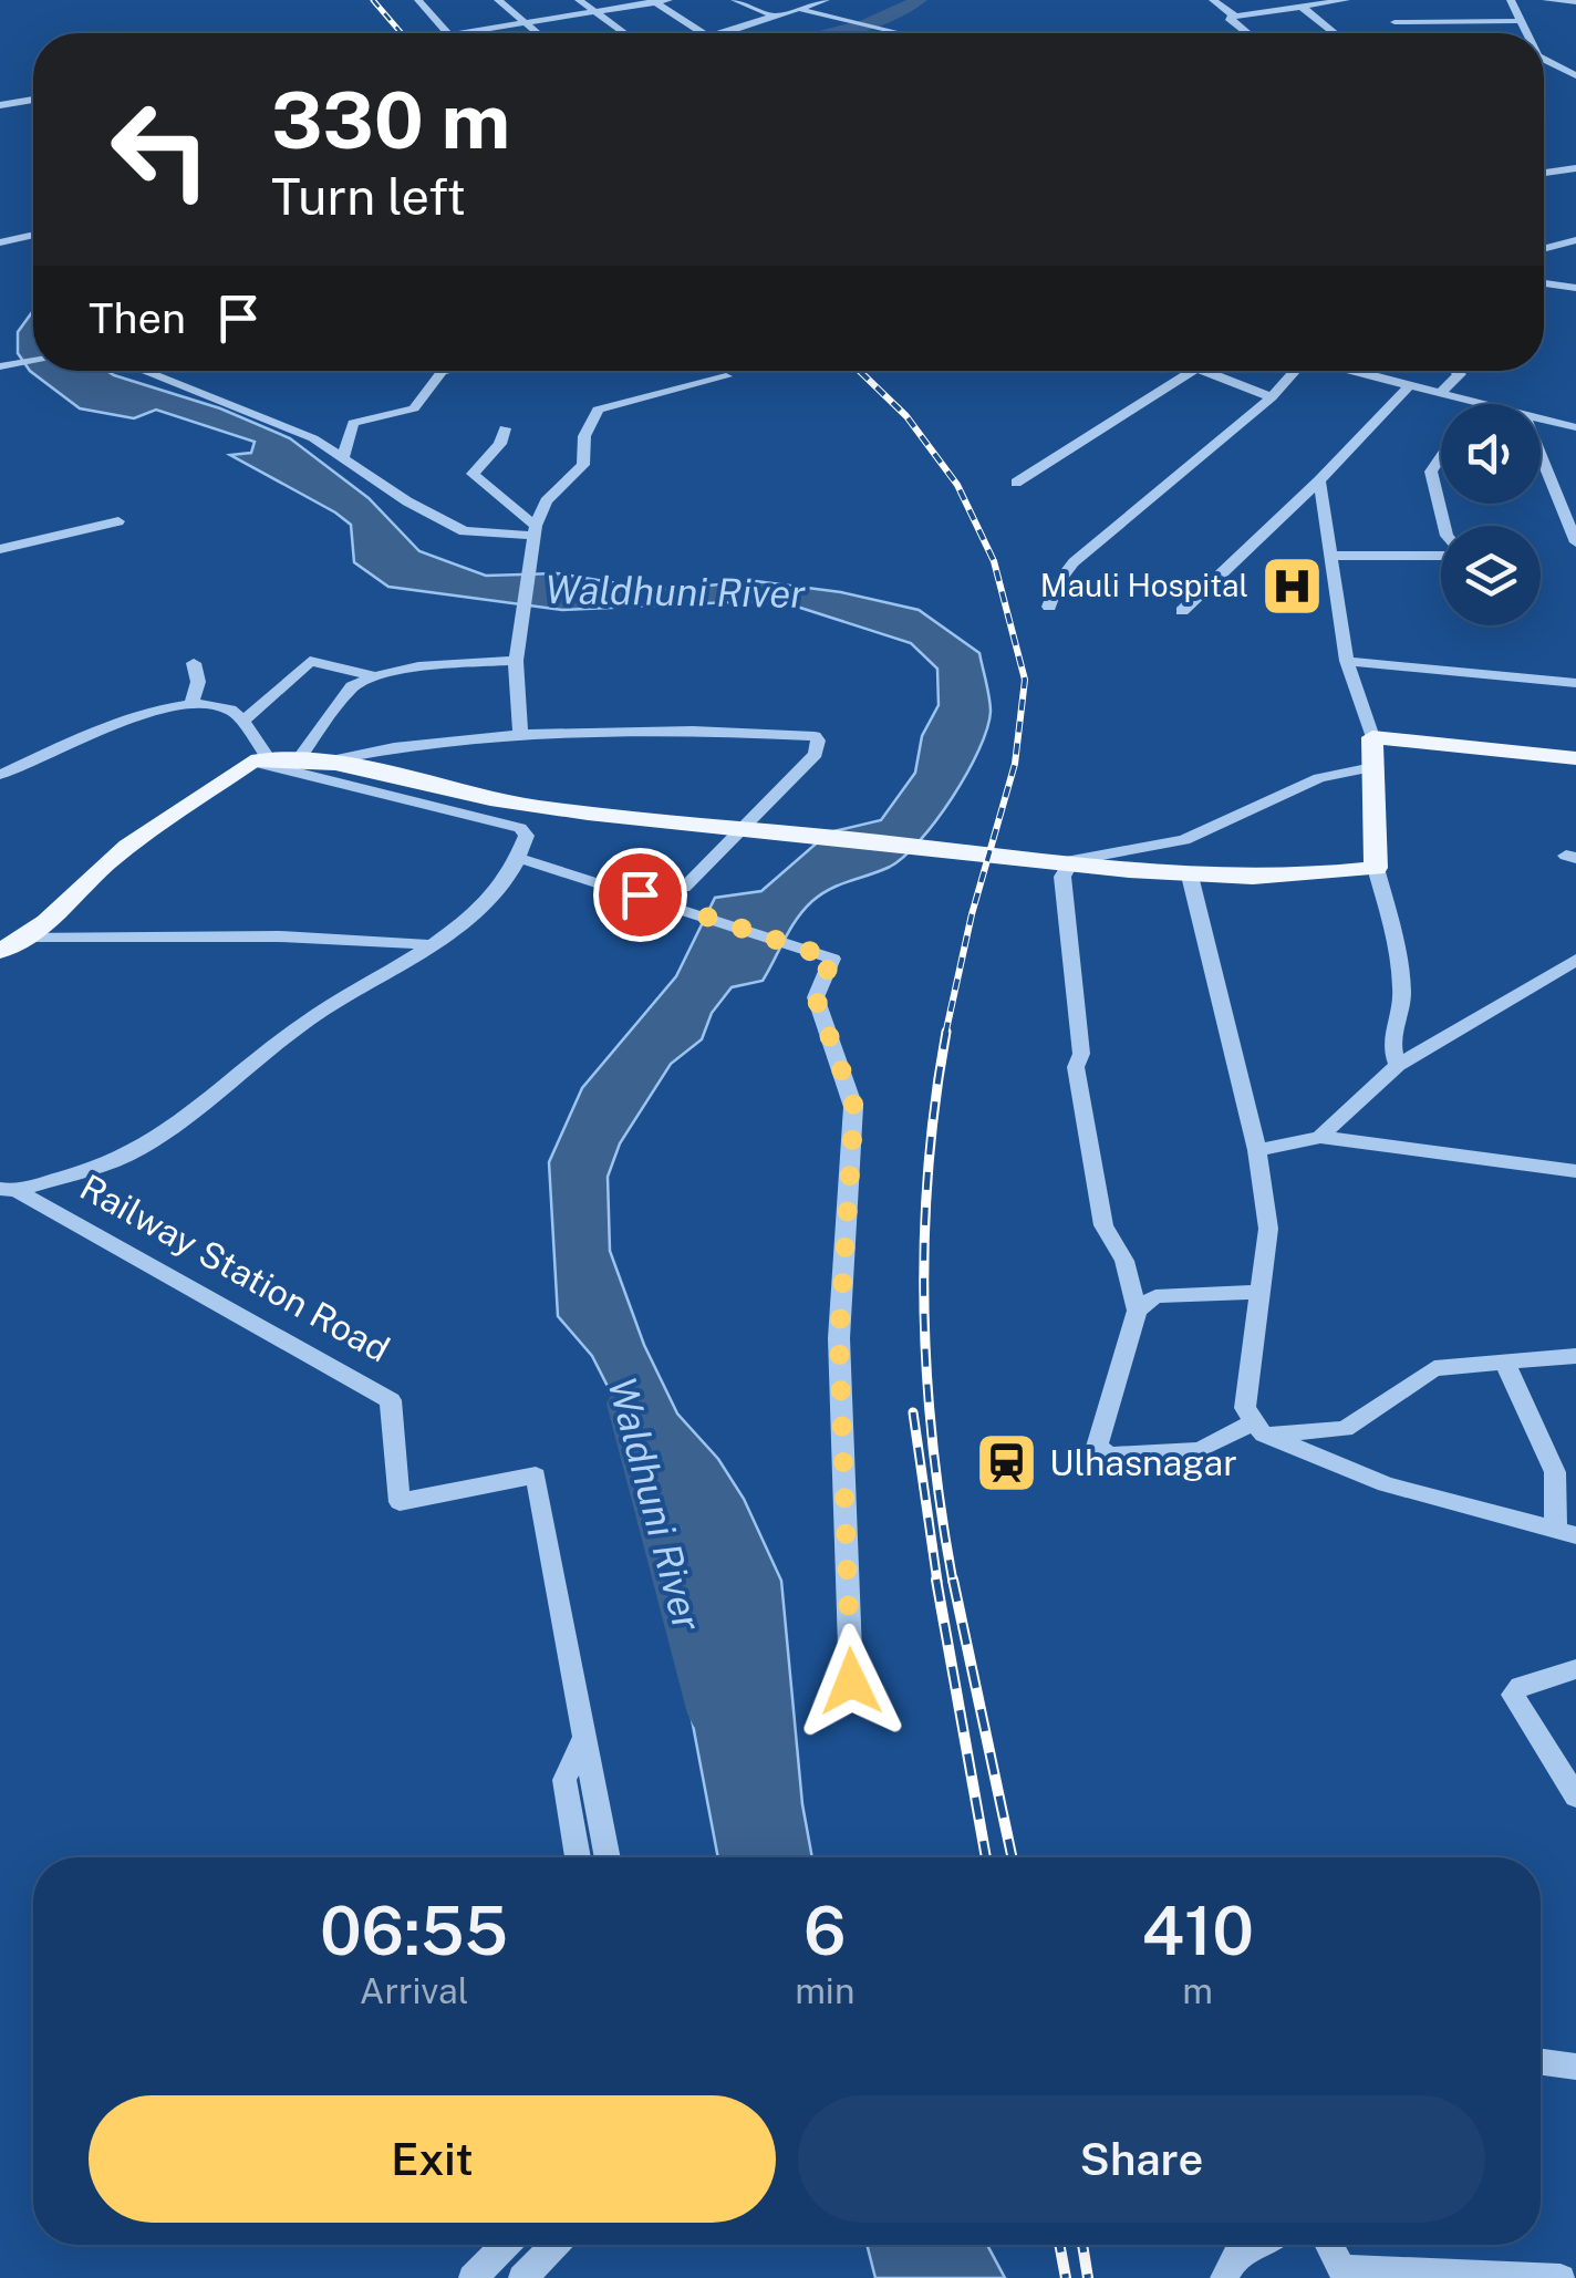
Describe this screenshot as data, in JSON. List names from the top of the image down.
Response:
{
  "streets": {
    "street": ["Railway Station Road"]
  },
  "water": ["Waldhuni River"],
  "places": {
    "hospital": ["Mauli Hospital"],
    "station": ["Ulhasnagar"]
  },
  "page": {
    "turn": ["330 m", "Turn left"],
    "then": "Then",
    "eta": [
      "06:55",
      "Arrival",
      "6",
      "min",
      "410",
      "m"
    ],
    "buttons": ["Exit", "Share"]
  }
}
